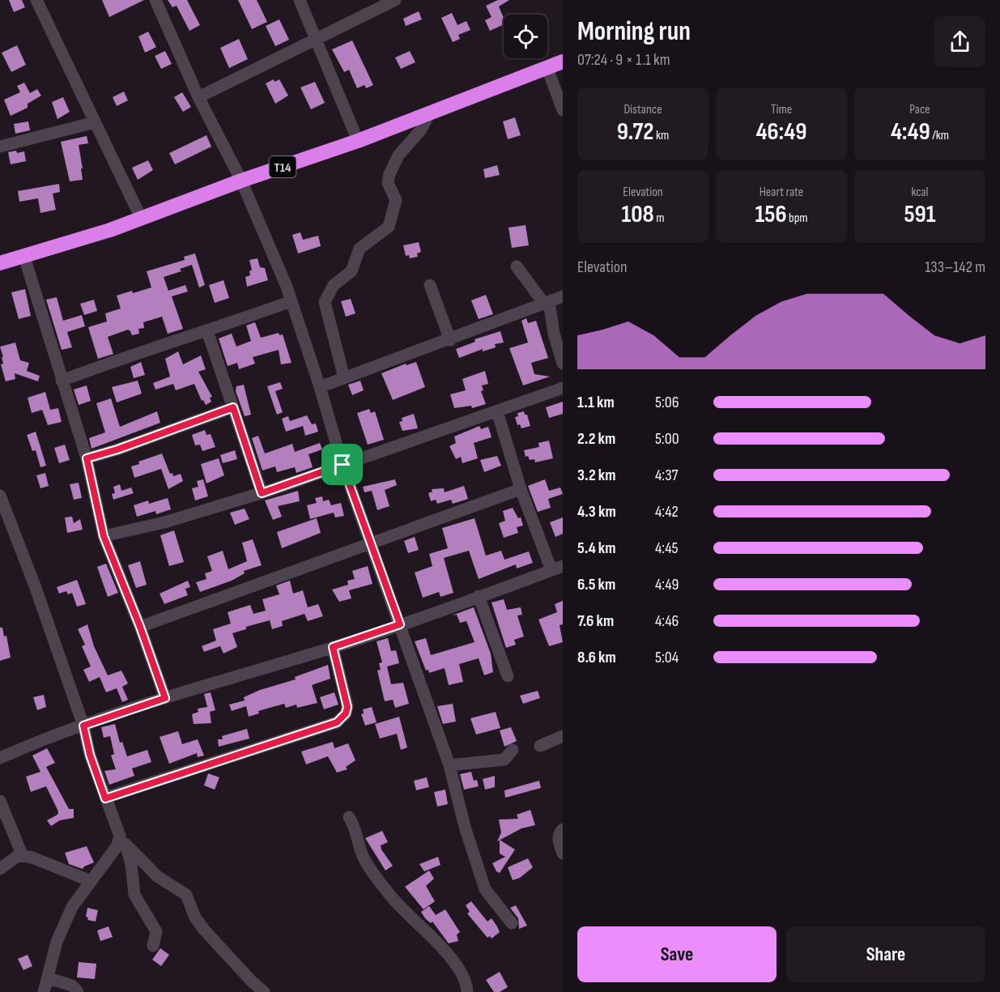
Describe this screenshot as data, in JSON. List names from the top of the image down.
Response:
{
  "streets": {
    "highway": ["T14"]
  },
  "page": {
    "heading": ["Morning run", "07:24 · 9 × 1.1 km"],
    "stats": [
      ["Distance", "9.72 km"],
      ["Time", "46:49"],
      ["Pace", "4:49 /km"],
      ["Elevation", "108 m"],
      ["Heart rate", "156 bpm"],
      ["kcal", "591"]
    ],
    "chart": ["Elevation", "133–142 m"],
    "list": [
      {
        "name": "1.1 km",
        "note": "5:06"
      },
      {
        "name": "2.2 km",
        "note": "5:00"
      },
      {
        "name": "3.2 km",
        "note": "4:37"
      },
      {
        "name": "4.3 km",
        "note": "4:42"
      },
      {
        "name": "5.4 km",
        "note": "4:45"
      },
      {
        "name": "6.5 km",
        "note": "4:49"
      },
      {
        "name": "7.6 km",
        "note": "4:46"
      },
      {
        "name": "8.6 km",
        "note": "5:04"
      }
    ],
    "buttons": ["Save", "Share"]
  }
}
